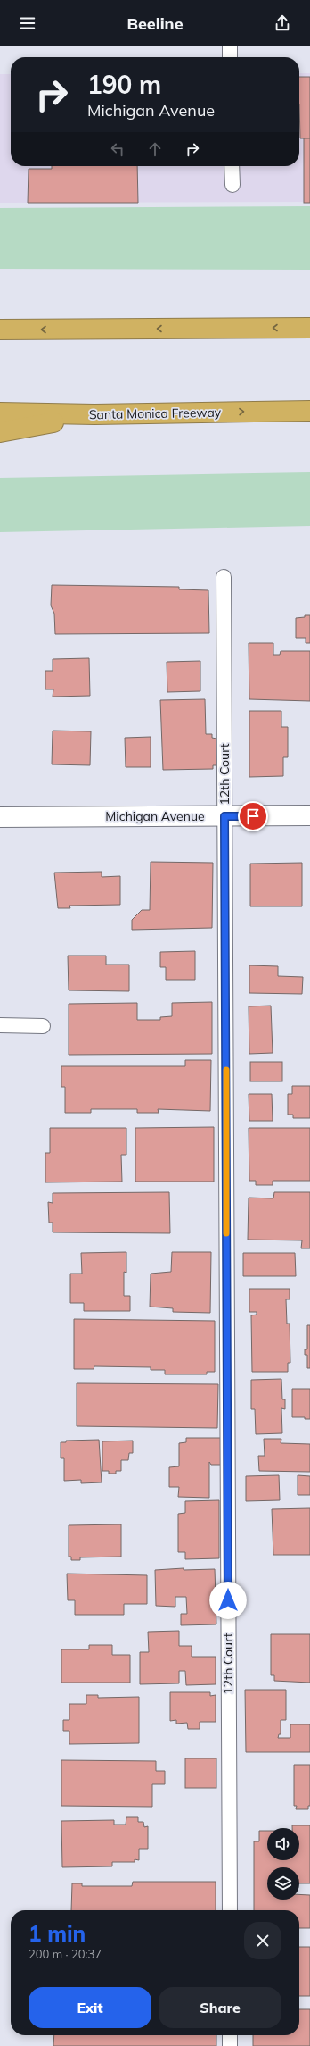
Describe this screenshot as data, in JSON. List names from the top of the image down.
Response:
{
  "streets": {
    "highway": ["Santa Monica Freeway"],
    "street": ["Michigan Avenue"],
    "lane": ["12th Court"]
  },
  "crossings": [
    ["12th Court", "Michigan Avenue"]
  ],
  "page": {
    "header": "Beeline",
    "turn": ["190 m", "Michigan Avenue"],
    "heading": ["1 min", "200 m · 20:37"],
    "buttons": ["Exit", "Share"]
  }
}
